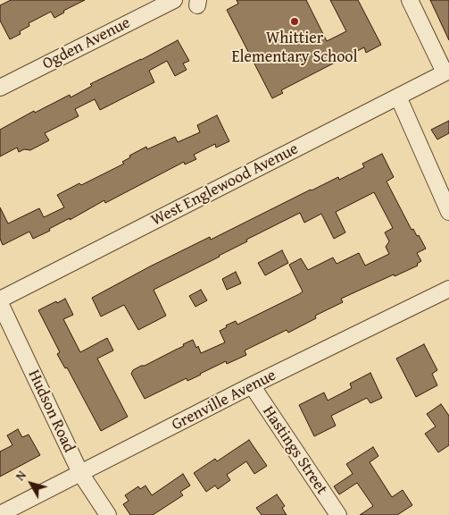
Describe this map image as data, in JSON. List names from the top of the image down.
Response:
{
  "streets": {
    "street": [
      "Ogden Avenue",
      "West Englewood Avenue",
      "Grenville Avenue",
      "Hudson Road",
      "Hastings Street"
    ]
  },
  "crossings": [
    ["Grenville Avenue", "Hudson Road"],
    ["Grenville Avenue", "Hastings Street"]
  ],
  "places": ["Whittier Elementary School"],
  "north": "top left"
}
